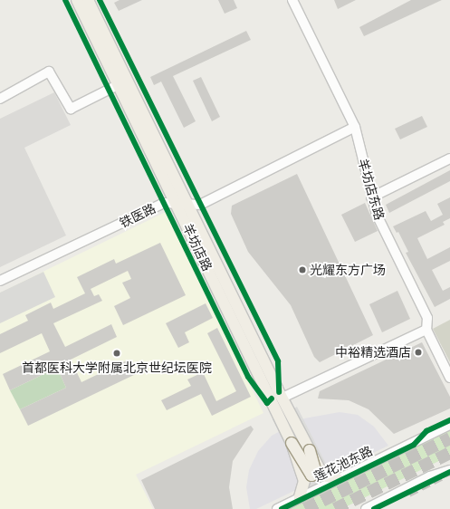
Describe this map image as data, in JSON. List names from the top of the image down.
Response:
{
  "streets": {
    "main road": ["羊坊店路"],
    "street": ["羊坊店东路", "铁医路", "莲花池东路"]
  },
  "crossings": [
    ["羊坊店东路", "铁医路"],
    ["铁医路", "羊坊店路"],
    ["羊坊店路", "莲花池东路"]
  ],
  "places": ["光耀东方广场", "中裕精选酒店", "首都医科大学附属北京世纪坛医院"]
}
